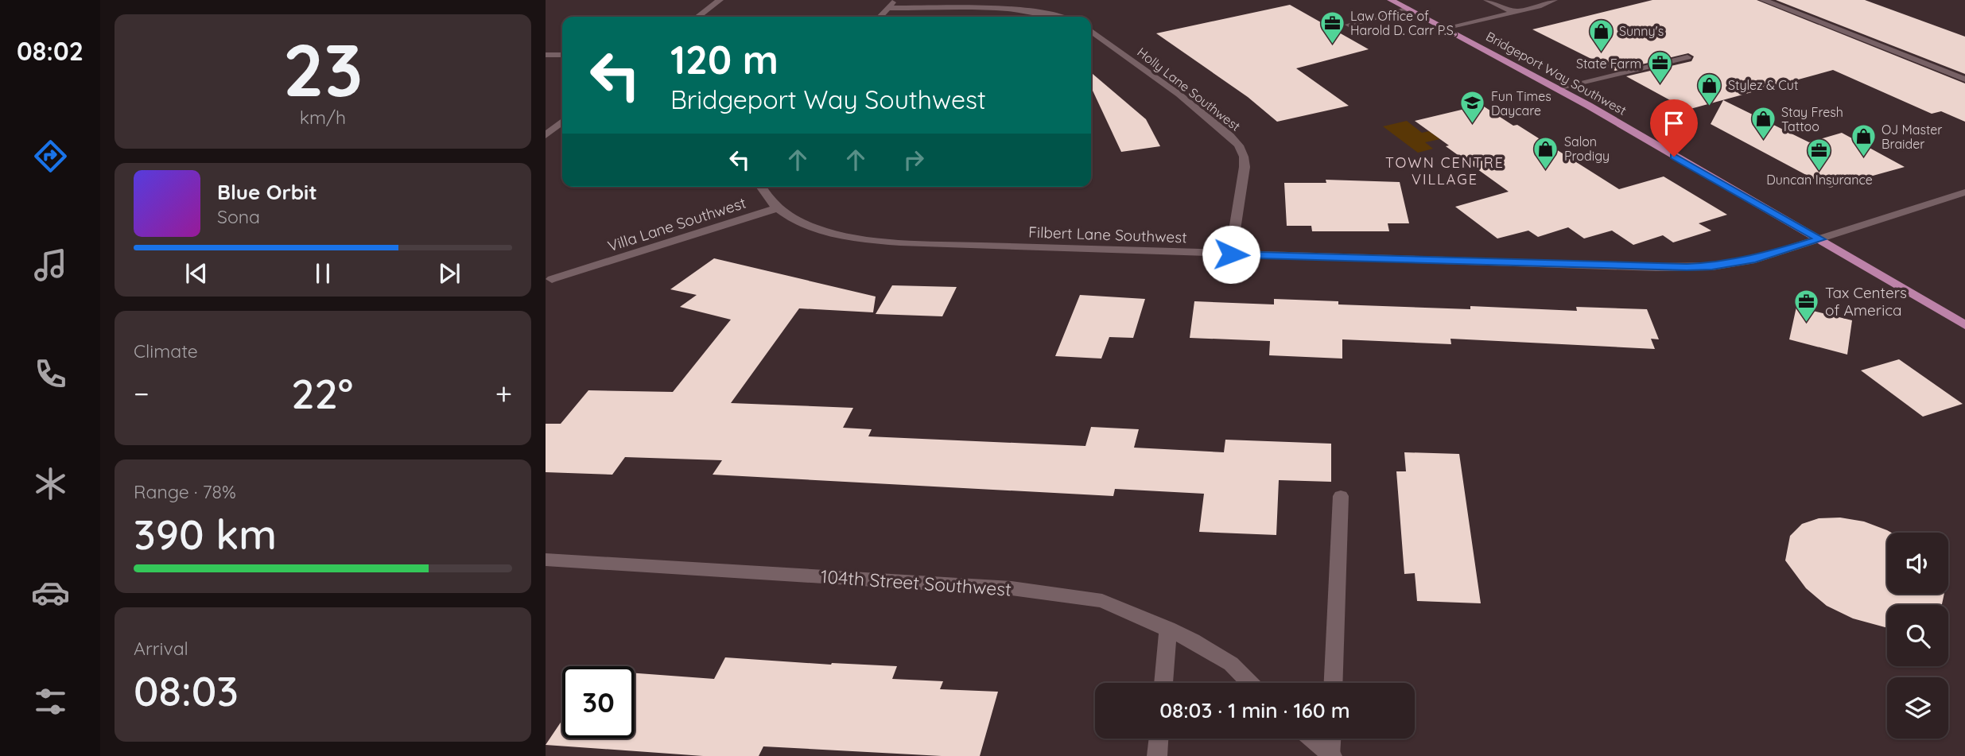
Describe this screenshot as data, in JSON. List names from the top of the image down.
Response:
{
  "streets": {
    "main road": ["Bridgeport Way Southwest"],
    "street": [
      "Holly Lane Southwest",
      "Villa Lane Southwest",
      "Filbert Lane Southwest",
      "104th Street Southwest"
    ]
  },
  "crossings": [
    ["Bridgeport Way Southwest", "Filbert Lane Southwest"],
    ["Holly Lane Southwest", "Filbert Lane Southwest"],
    ["Villa Lane Southwest", "Filbert Lane Southwest"]
  ],
  "districts": ["TOWN CENTRE VILLAGE"],
  "places": {
    "office": [
      "Law Office of Harold D. Carr P.S.",
      "State Farm",
      "Duncan Insurance",
      "Tax Centers of America"
    ],
    "shop": [
      "Sunny's",
      "Stylez & Cut",
      "Stay Fresh Tattoo",
      "OJ Master Braider",
      "Salon Prodigy"
    ],
    "school or university": ["Fun Times Daycare"]
  },
  "page": {
    "tabs": "08:02",
    "tile": [
      ["23", "km/h"],
      "Climate",
      ["Range · 78%", "390 km"],
      ["Arrival", "08:03"]
    ],
    "turn": ["120 m", "Bridgeport Way Southwest"],
    "song": ["Blue Orbit", "Sona"],
    "heat": ["−", "22°", "+"],
    "limit": "30",
    "trip": "08:03 · 1 min · 160 m"
  }
}
